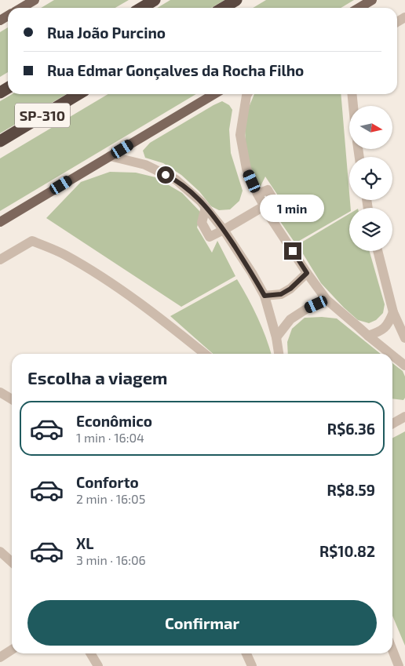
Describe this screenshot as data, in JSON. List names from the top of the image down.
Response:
{
  "streets": {
    "highway": ["SP-310"]
  },
  "north": "right",
  "page": {
    "banner": ["Rua João Purcino", "Rua Edmar Gonçalves da Rocha Filho"],
    "bubble": "1 min",
    "heading": "Escolha a viagem",
    "list": [
      {
        "name": "Econômico",
        "note": "1 min · 16:04",
        "value": "R$6.36"
      },
      {
        "name": "Conforto",
        "note": "2 min · 16:05",
        "value": "R$8.59"
      },
      {
        "name": "XL",
        "note": "3 min · 16:06",
        "value": "R$10.82"
      }
    ],
    "buttons": "Confirmar"
  }
}
